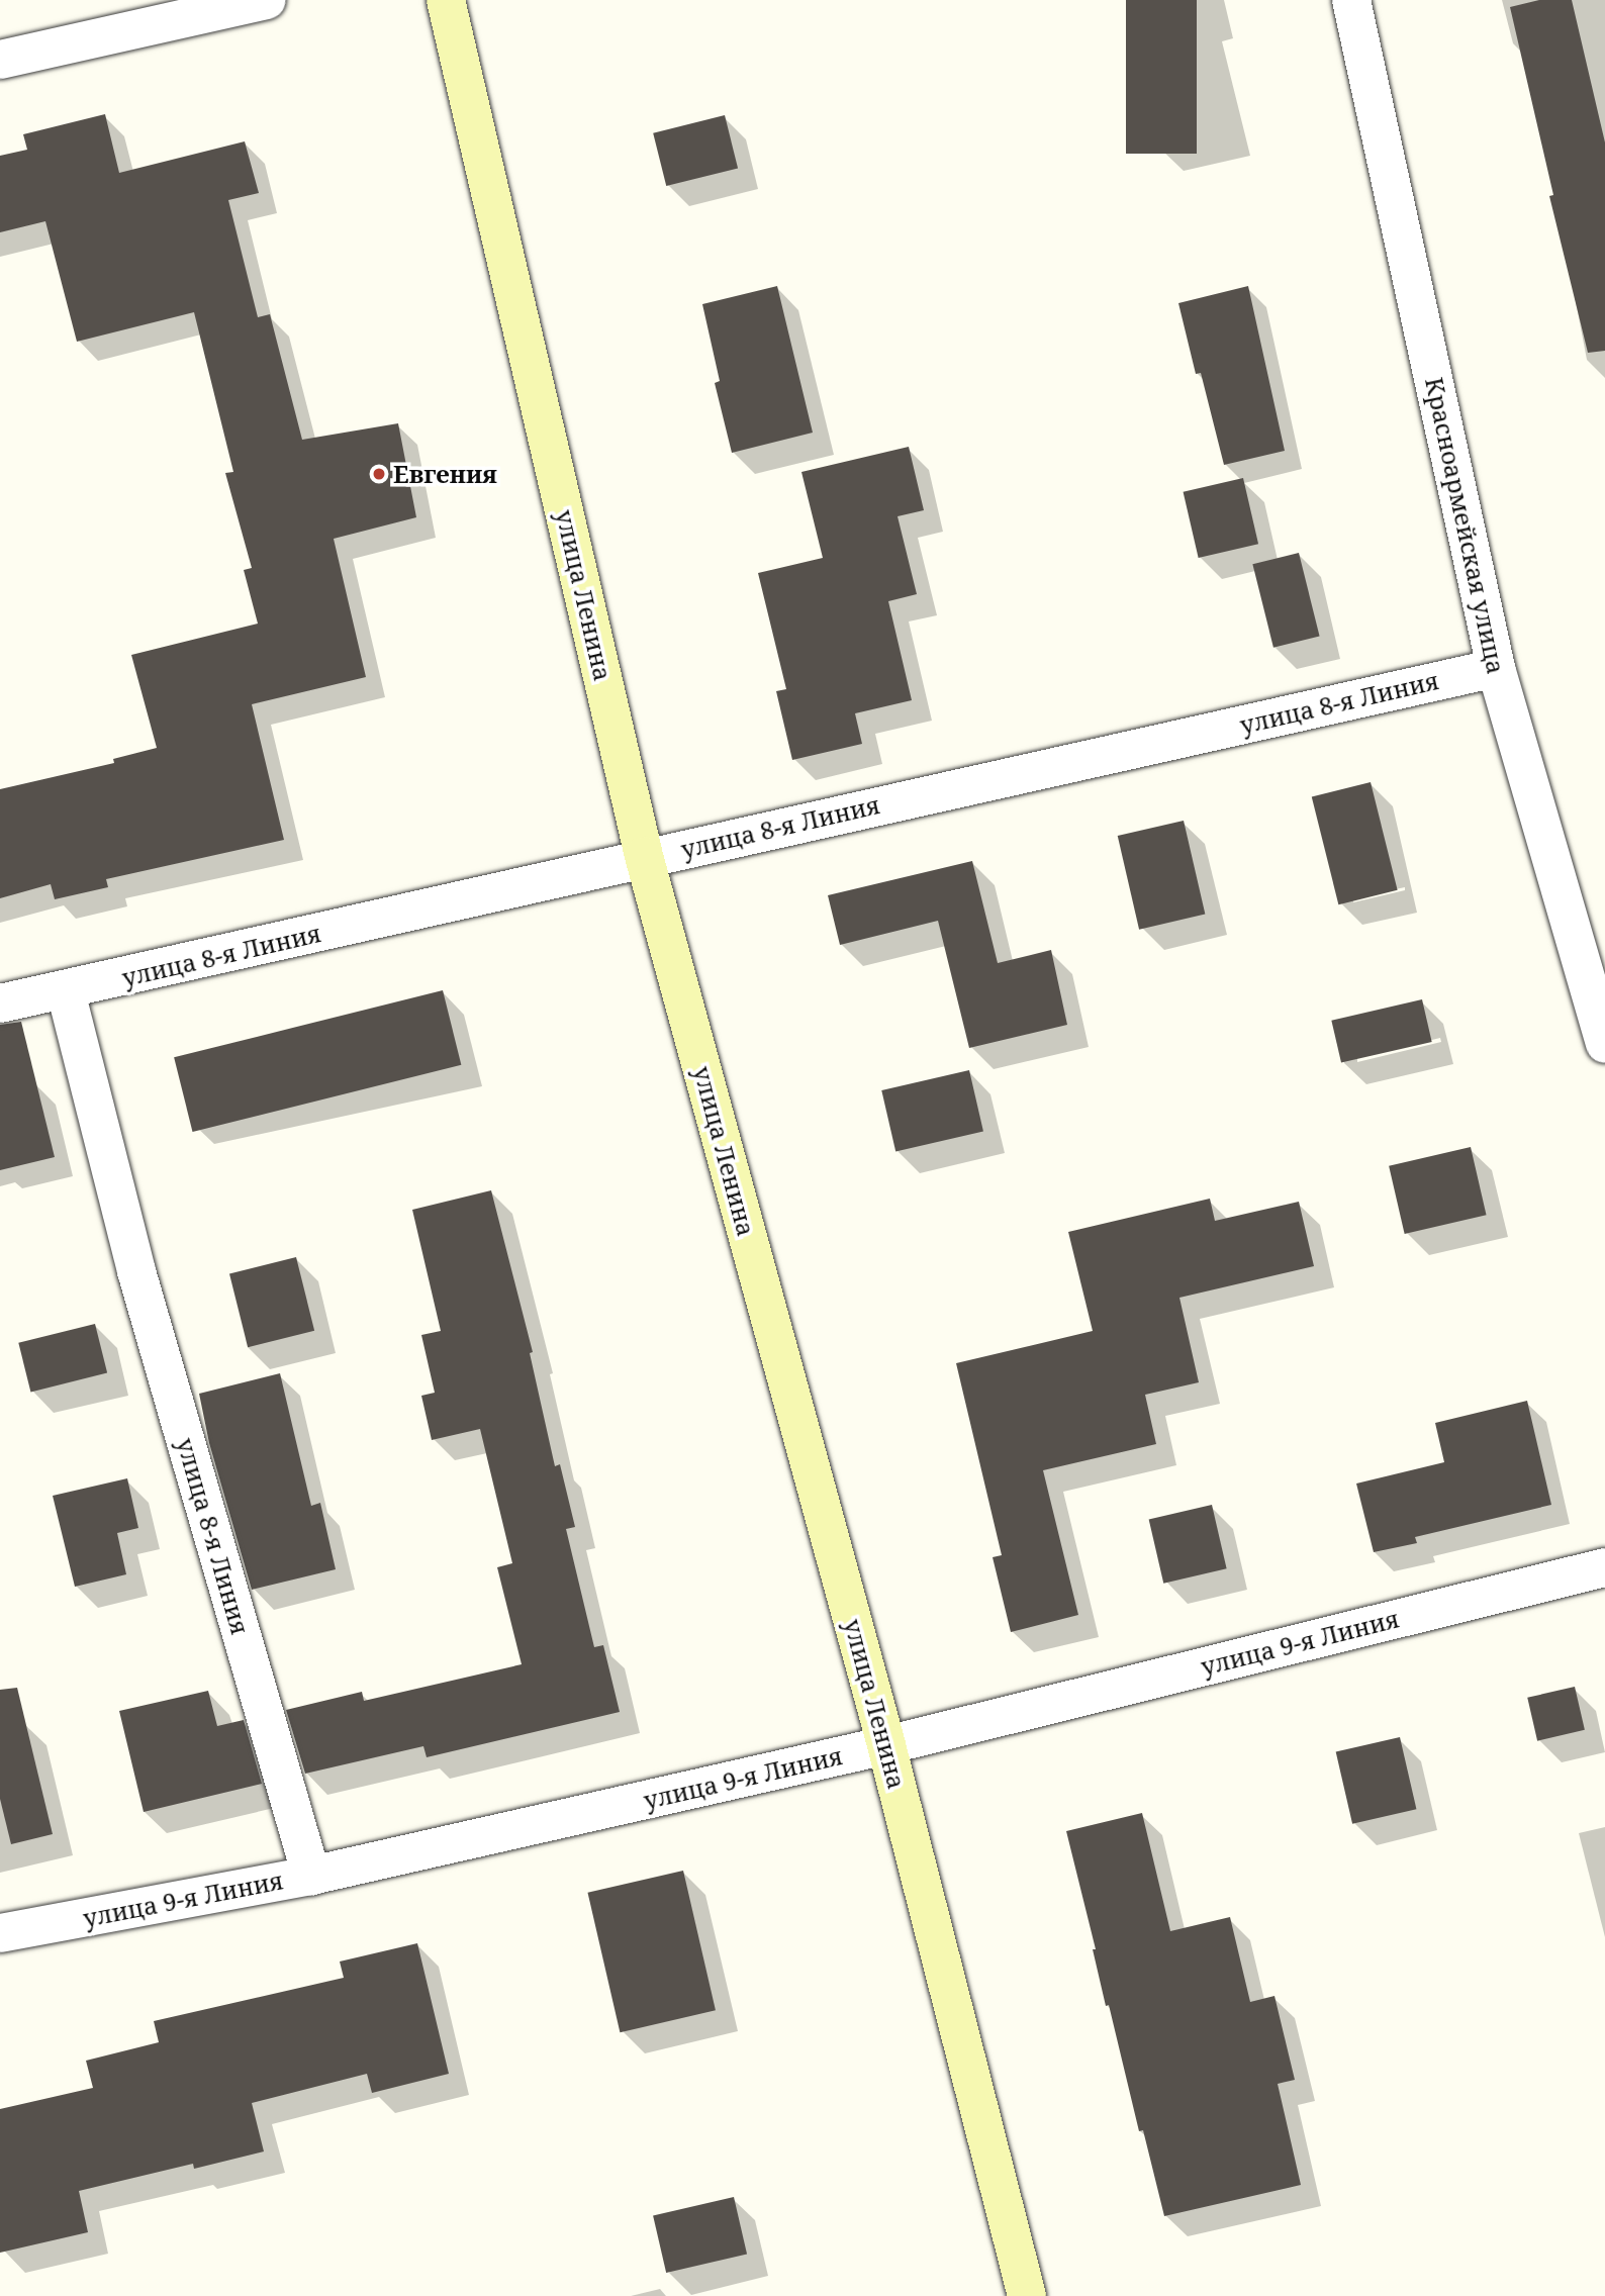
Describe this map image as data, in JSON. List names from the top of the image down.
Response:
{
  "streets": {
    "main road": ["улица Ленина"],
    "street": ["Красноармейская улица", "улица 8-я Линия", "улица 9-я Линия"]
  },
  "crossings": [
    ["Красноармейская улица", "улица 8-я Линия"],
    ["улица Ленина", "улица 8-я Линия"],
    ["улица Ленина", "улица 9-я Линия"],
    ["улица 8-я Линия", "улица 9-я Линия"]
  ],
  "places": ["Евгения"]
}
